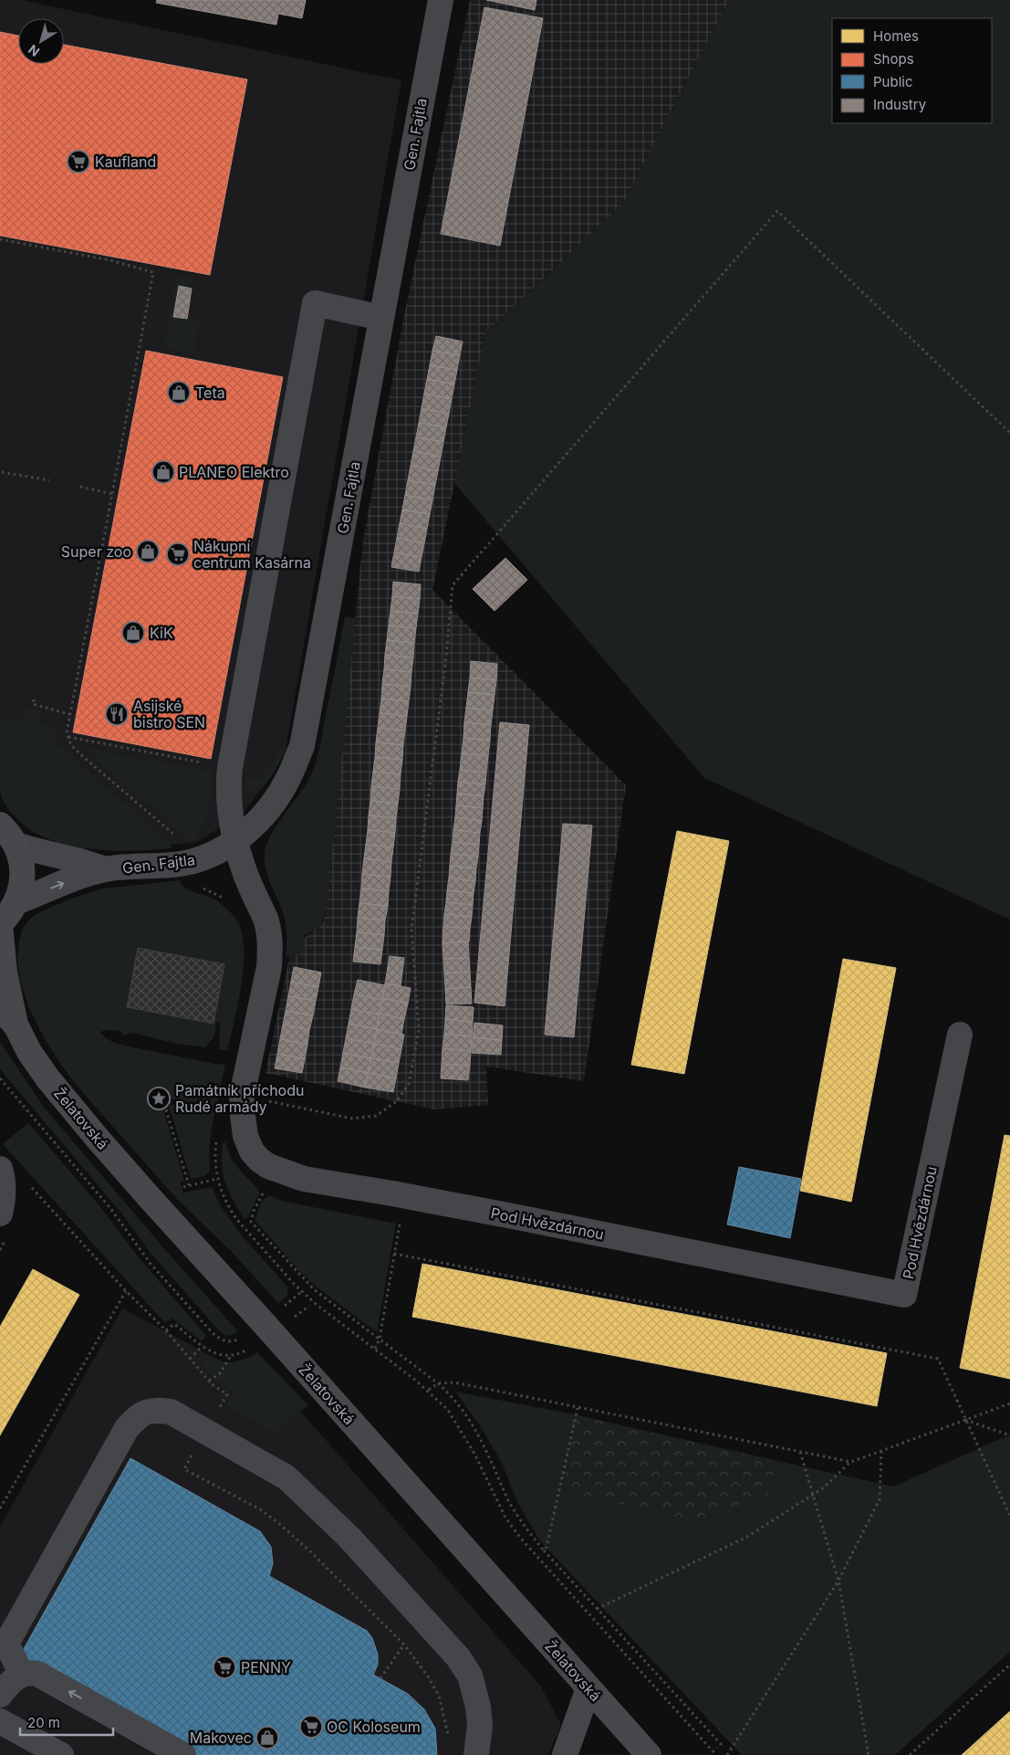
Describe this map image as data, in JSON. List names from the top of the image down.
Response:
{
  "streets": {
    "main road": ["Želatovská"],
    "street": ["Gen. Fajtla", "Pod Hvězdárnou"]
  },
  "crossings": [
    ["Gen. Fajtla", "Želatovská"],
    ["Gen. Fajtla", "Pod Hvězdárnou"]
  ],
  "places": {
    "supermarket": [
      "Kaufland",
      "Nákupní centrum Kasárna",
      "PENNY",
      "OC Koloseum"
    ],
    "shop": [
      "Teta",
      "PLANEO Elektro",
      "Super zoo",
      "KiK",
      "Makovec"
    ],
    "restaurant": ["Asijské bistro SEN"],
    "place": ["Památník příchodu Rudé armády"]
  },
  "legend": [
    "Homes",
    "Shops",
    "Public",
    "Industry"
  ],
  "scale_bar": "20 m",
  "north": "bottom left"
}
